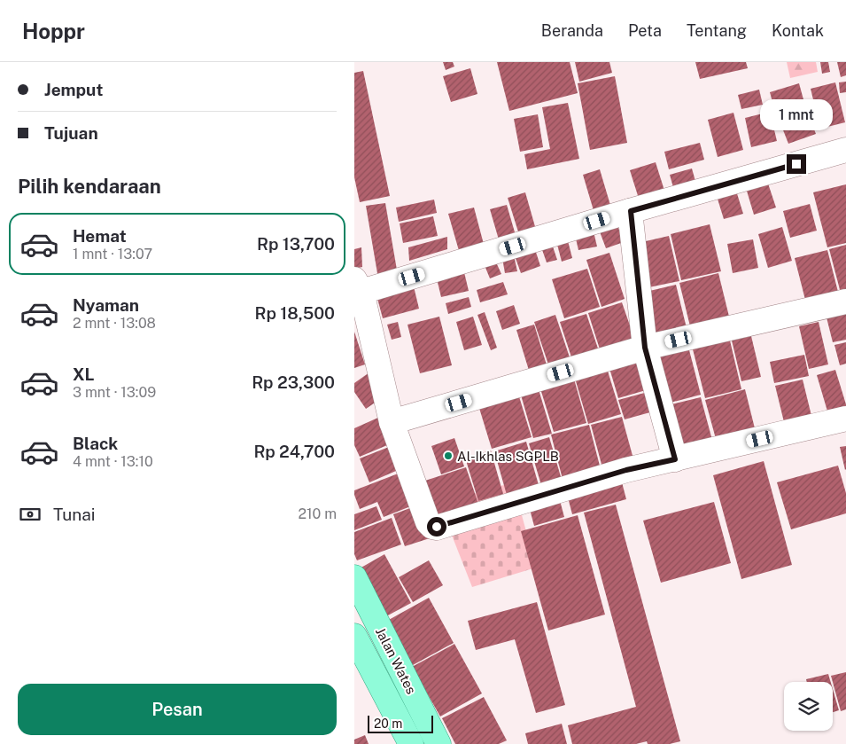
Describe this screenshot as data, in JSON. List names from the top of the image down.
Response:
{
  "streets": {
    "main road": ["Jalan Wates"]
  },
  "places": ["Al-Ikhlas SGPLB"],
  "scale_bar": "20 m",
  "page": {
    "header": "Hoppr",
    "nav": [
      "Beranda",
      "Peta",
      "Tentang",
      "Kontak"
    ],
    "banner": ["Jemput", "Tujuan"],
    "bubble": "1 mnt",
    "heading": "Pilih kendaraan",
    "list": [
      {
        "name": "Hemat",
        "note": "1 mnt · 13:07",
        "value": "Rp 13,700"
      },
      {
        "name": "Nyaman",
        "note": "2 mnt · 13:08",
        "value": "Rp 18,500"
      },
      {
        "name": "XL",
        "note": "3 mnt · 13:09",
        "value": "Rp 23,300"
      },
      {
        "name": "Black",
        "note": "4 mnt · 13:10",
        "value": "Rp 24,700"
      }
    ],
    "pay": ["Tunai", "210 m"],
    "buttons": "Pesan",
    "scale": "20 m"
  }
}
